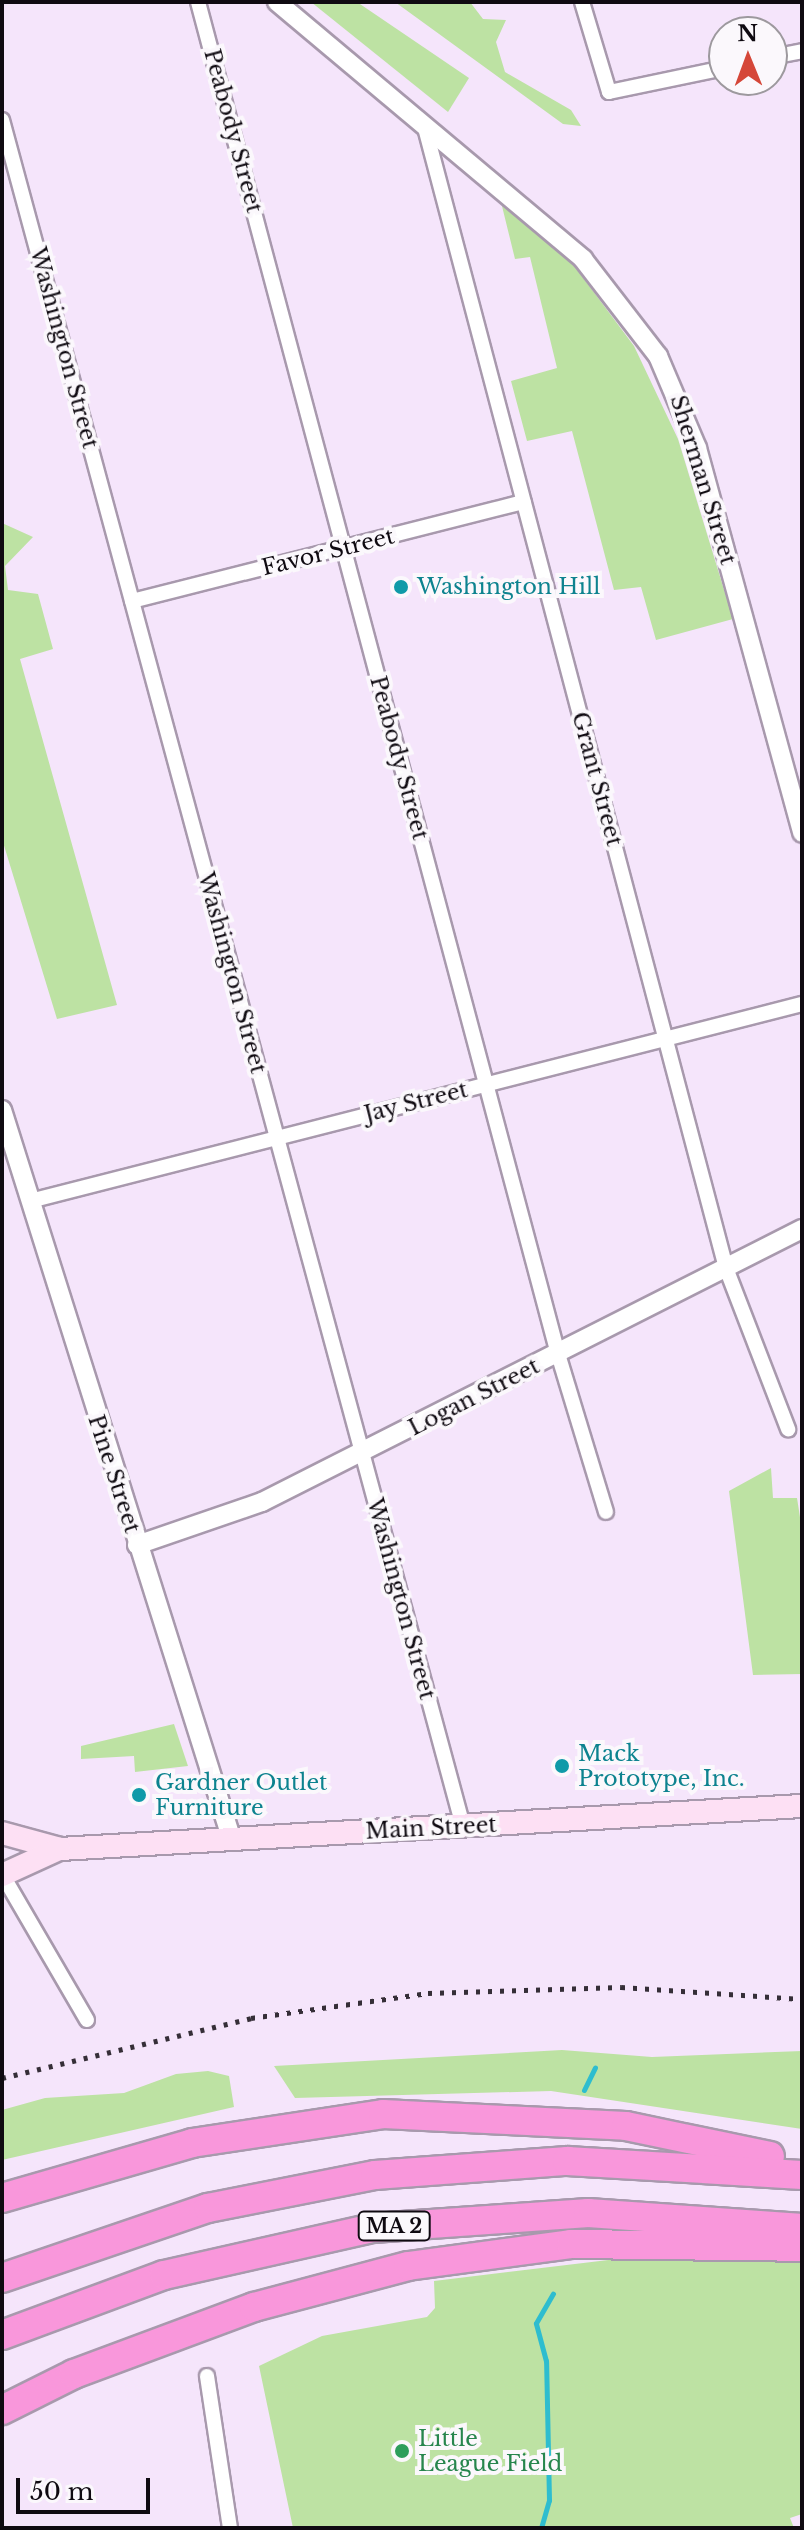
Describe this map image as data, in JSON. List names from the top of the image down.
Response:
{
  "streets": {
    "highway": ["MA 2"],
    "main road": ["Main Street"],
    "street": [
      "Peabody Street",
      "Washington Street",
      "Sherman Street",
      "Favor Street",
      "Grant Street",
      "Jay Street",
      "Logan Street",
      "Pine Street"
    ]
  },
  "crossings": [
    ["Peabody Street", "Favor Street"],
    ["Peabody Street", "Jay Street"],
    ["Peabody Street", "Logan Street"],
    ["Washington Street", "Favor Street"],
    ["Washington Street", "Jay Street"],
    ["Washington Street", "Logan Street"],
    ["Washington Street", "Main Street"],
    ["Sherman Street", "Grant Street"],
    ["Favor Street", "Grant Street"],
    ["Grant Street", "Jay Street"],
    ["Grant Street", "Logan Street"],
    ["Jay Street", "Pine Street"],
    ["Logan Street", "Pine Street"],
    ["Pine Street", "Main Street"]
  ],
  "places": [
    "Washington Hill",
    "Mack Prototype, Inc.",
    "Gardner Outlet Furniture",
    "Little League Field"
  ],
  "scale_bar": "50 m",
  "north": "top"
}
